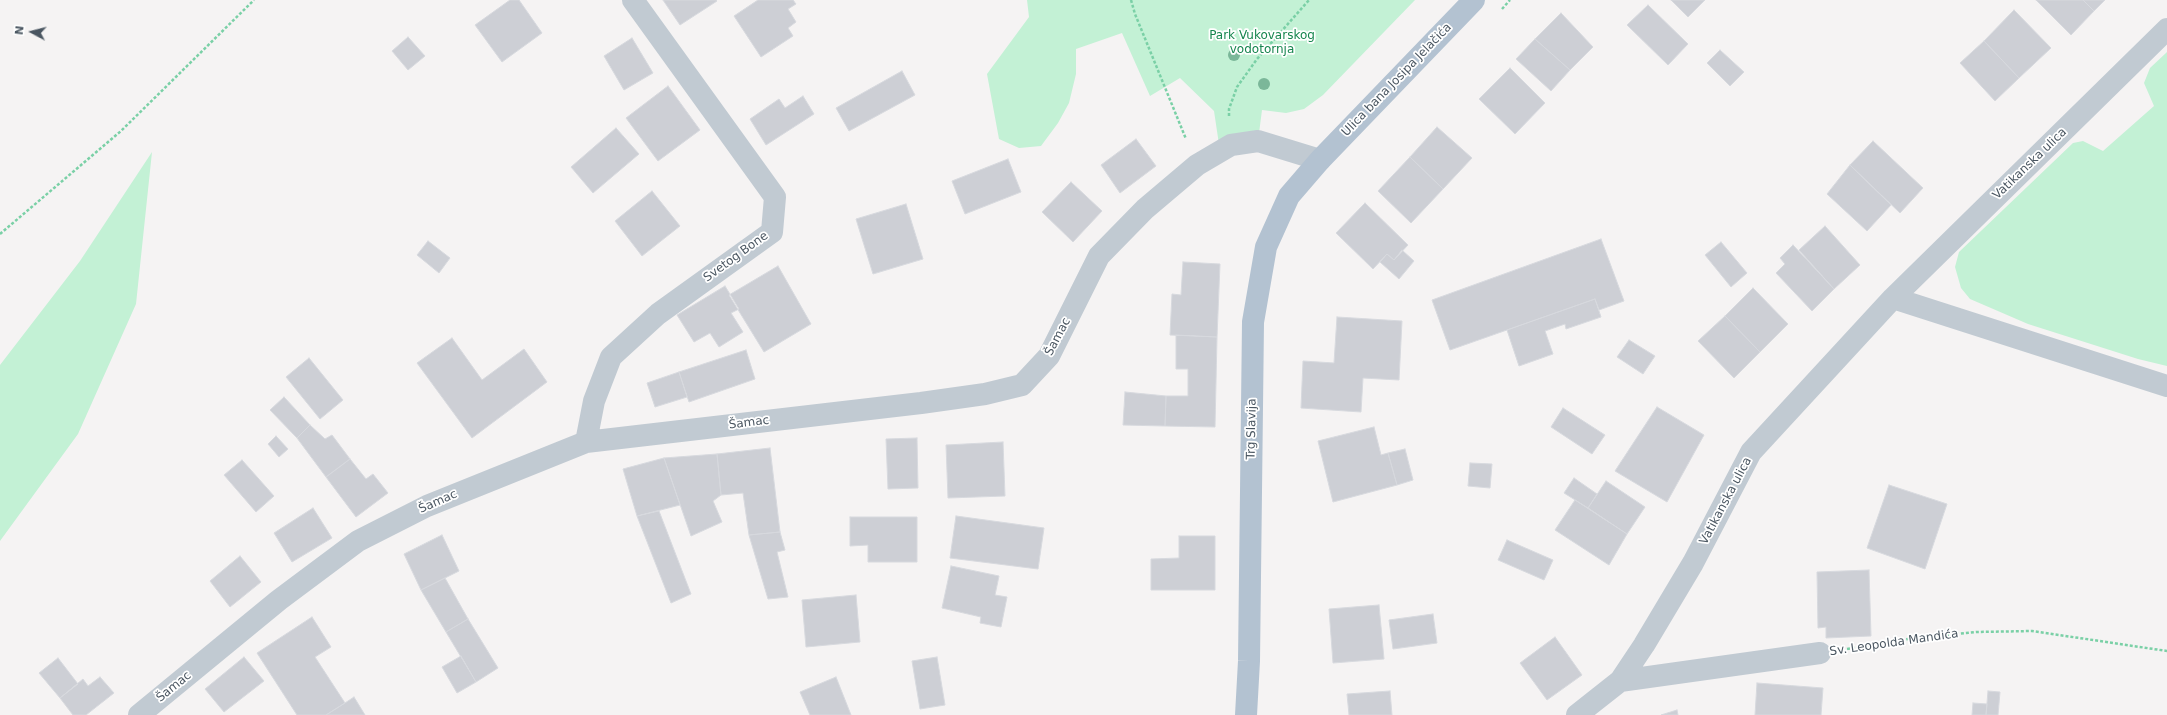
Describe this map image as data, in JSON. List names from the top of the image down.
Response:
{
  "streets": {
    "main road": ["Ulica bana Josipa Jelačića", "Trg Slavija"],
    "street": [
      "Vatikanska ulica",
      "Svetog Bone",
      "Šamac",
      "Sv. Leopolda Mandića"
    ]
  },
  "crossings": [
    ["Ulica bana Josipa Jelačića", "Šamac"],
    ["Ulica bana Josipa Jelačića", "Trg Slavija"],
    ["Vatikanska ulica", "Sv. Leopolda Mandića"],
    ["Svetog Bone", "Šamac"],
    ["Šamac", "Trg Slavija"]
  ],
  "parks": ["Park Vukovarskog vodotornja"],
  "north": "left"
}
